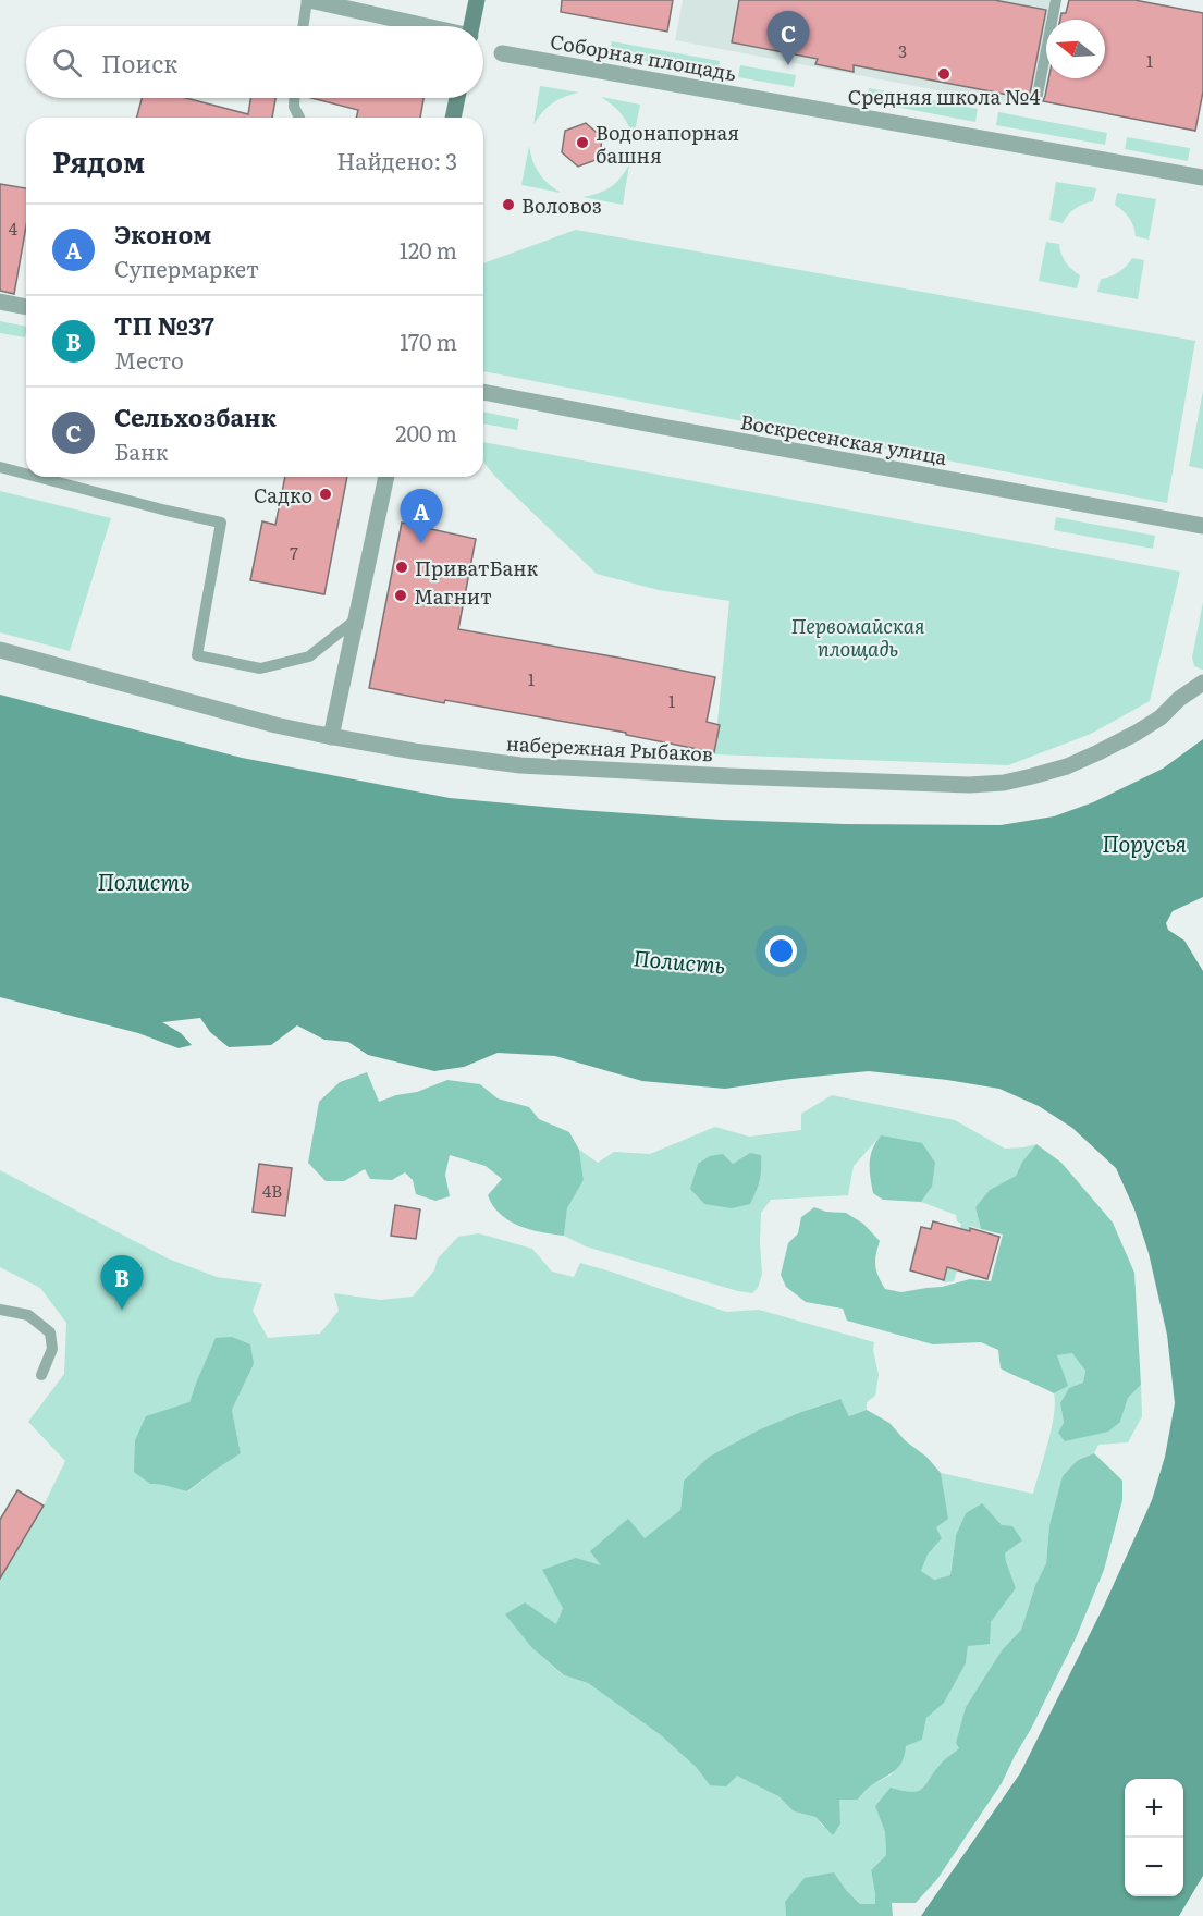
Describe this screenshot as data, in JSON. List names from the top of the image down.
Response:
{
  "streets": {
    "street": ["Соборная площадь", "Воскресенская улица", "набережная Рыбаков"]
  },
  "water": ["Порусья", "Полисть"],
  "parks": ["Первомайская площадь"],
  "places": [
    "Средняя школа №4",
    "Водонапорная башня",
    "Воловоз",
    "Садко",
    "ПриватБанк",
    "Магнит"
  ],
  "house_numbers": [
    "3",
    "1",
    "4",
    "7",
    "1",
    "1",
    "4В"
  ],
  "north": "left",
  "page": {
    "pins": ["C", "A", "B"],
    "search": "Поиск",
    "heading": ["Рядом", "Найдено: 3"],
    "list": [
      {
        "mark": "A",
        "name": "Эконом",
        "note": "Супермаркет",
        "value": "120 m"
      },
      {
        "mark": "B",
        "name": "ТП №37",
        "note": "Место",
        "value": "170 m"
      },
      {
        "mark": "C",
        "name": "Сельхозбанк",
        "note": "Банк",
        "value": "200 m"
      }
    ],
    "map_buttons": ["+", "−"]
  }
}
